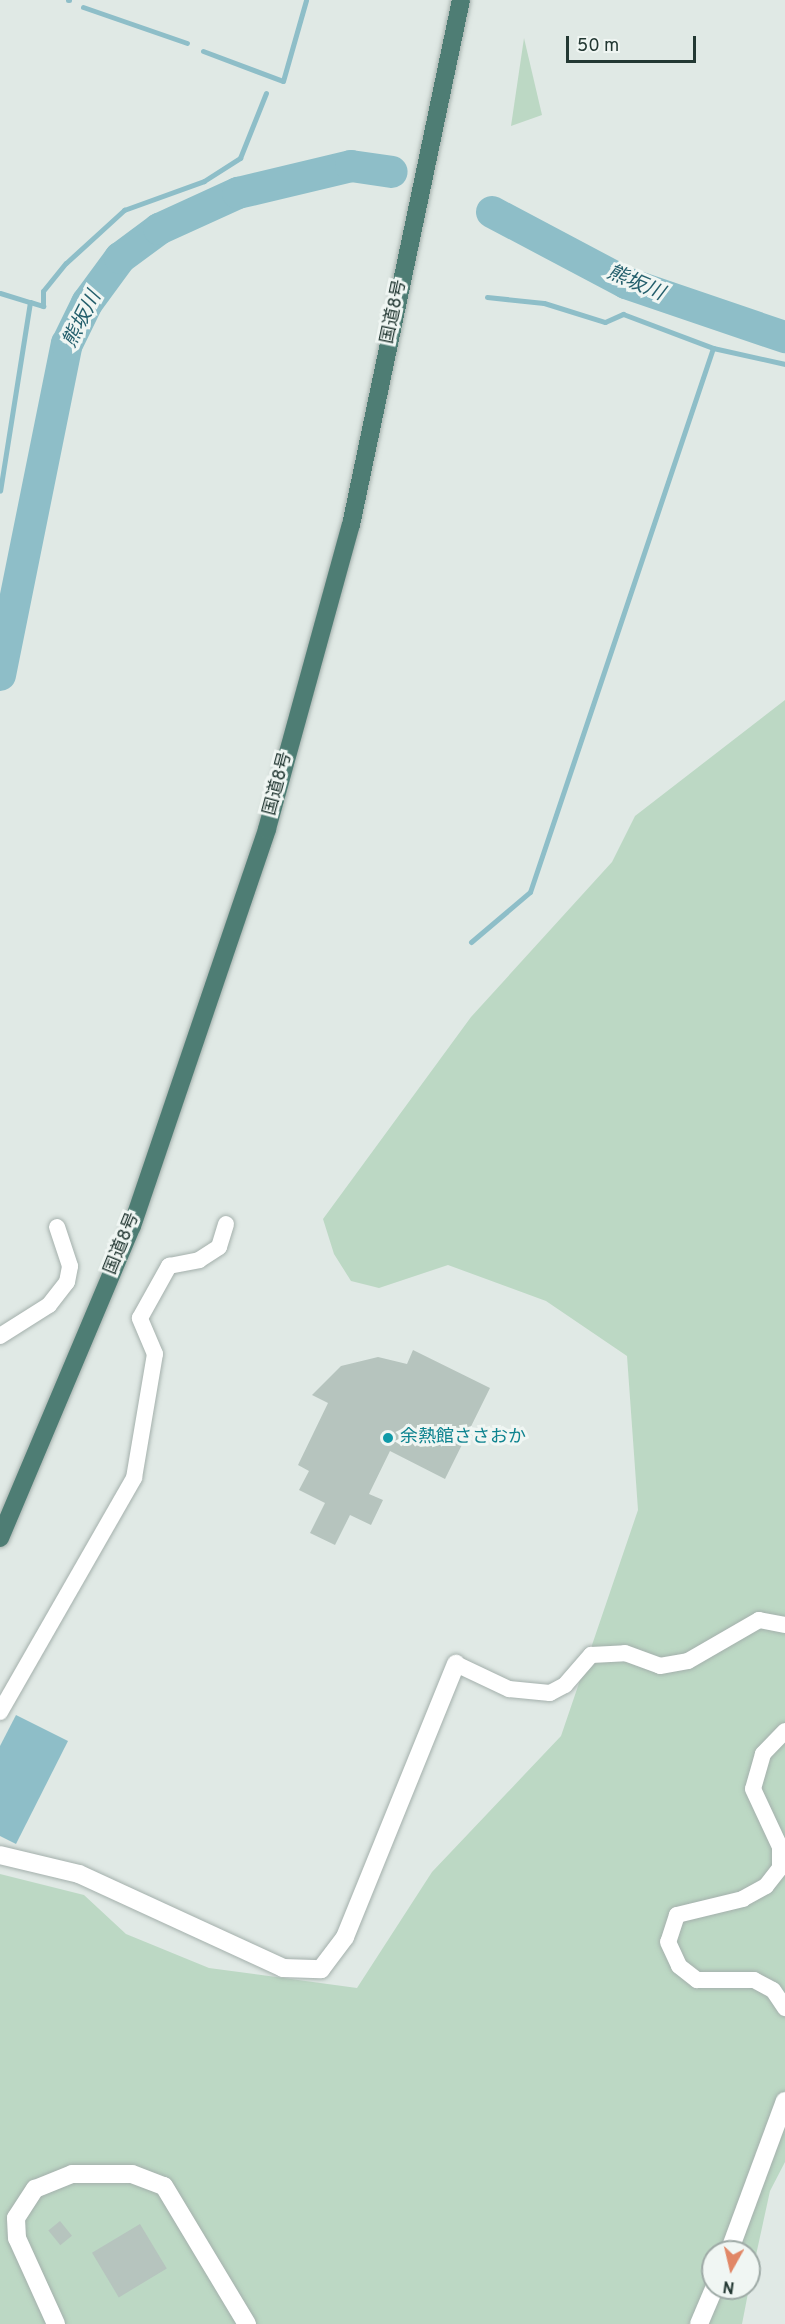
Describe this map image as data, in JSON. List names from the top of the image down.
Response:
{
  "streets": {
    "highway": ["国道8号"]
  },
  "water": ["熊坂川"],
  "places": ["余熱館ささおか"],
  "scale_bar": "50 m",
  "north": "bottom"
}
